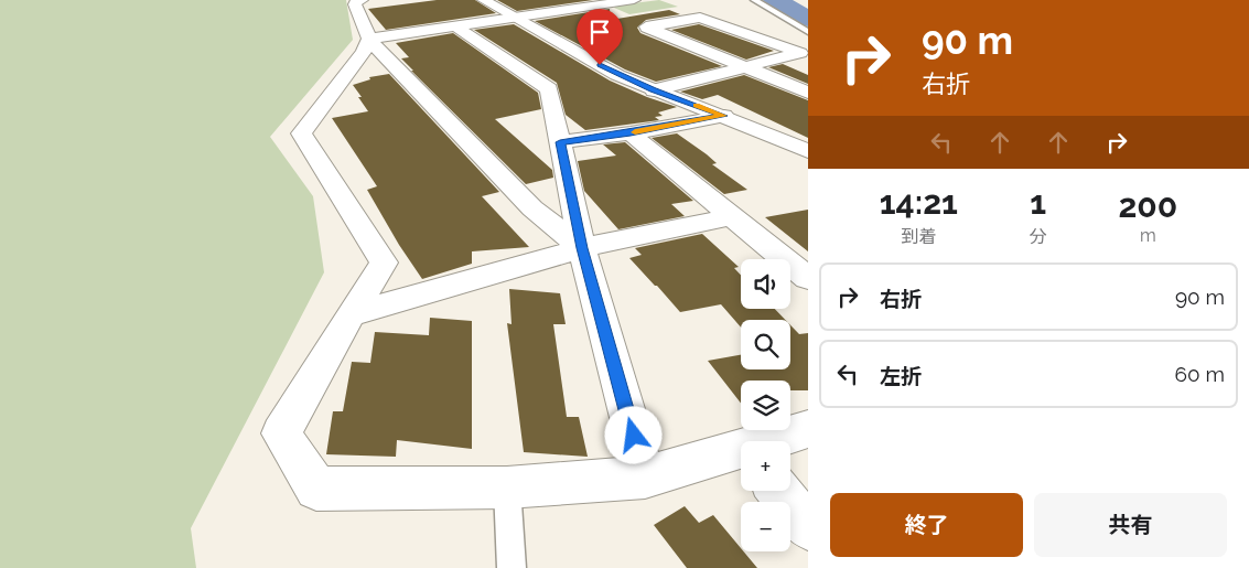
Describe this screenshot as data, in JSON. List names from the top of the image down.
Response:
{
  "page": {
    "turn": ["90 m", "右折"],
    "eta": [
      "14:21",
      "到着",
      "1",
      "分",
      "200",
      "m"
    ],
    "map_buttons": ["+", "−"],
    "list": [
      {
        "name": "右折",
        "value": "90 m"
      },
      {
        "name": "左折",
        "value": "60 m"
      }
    ],
    "buttons": ["終了", "共有"]
  }
}
